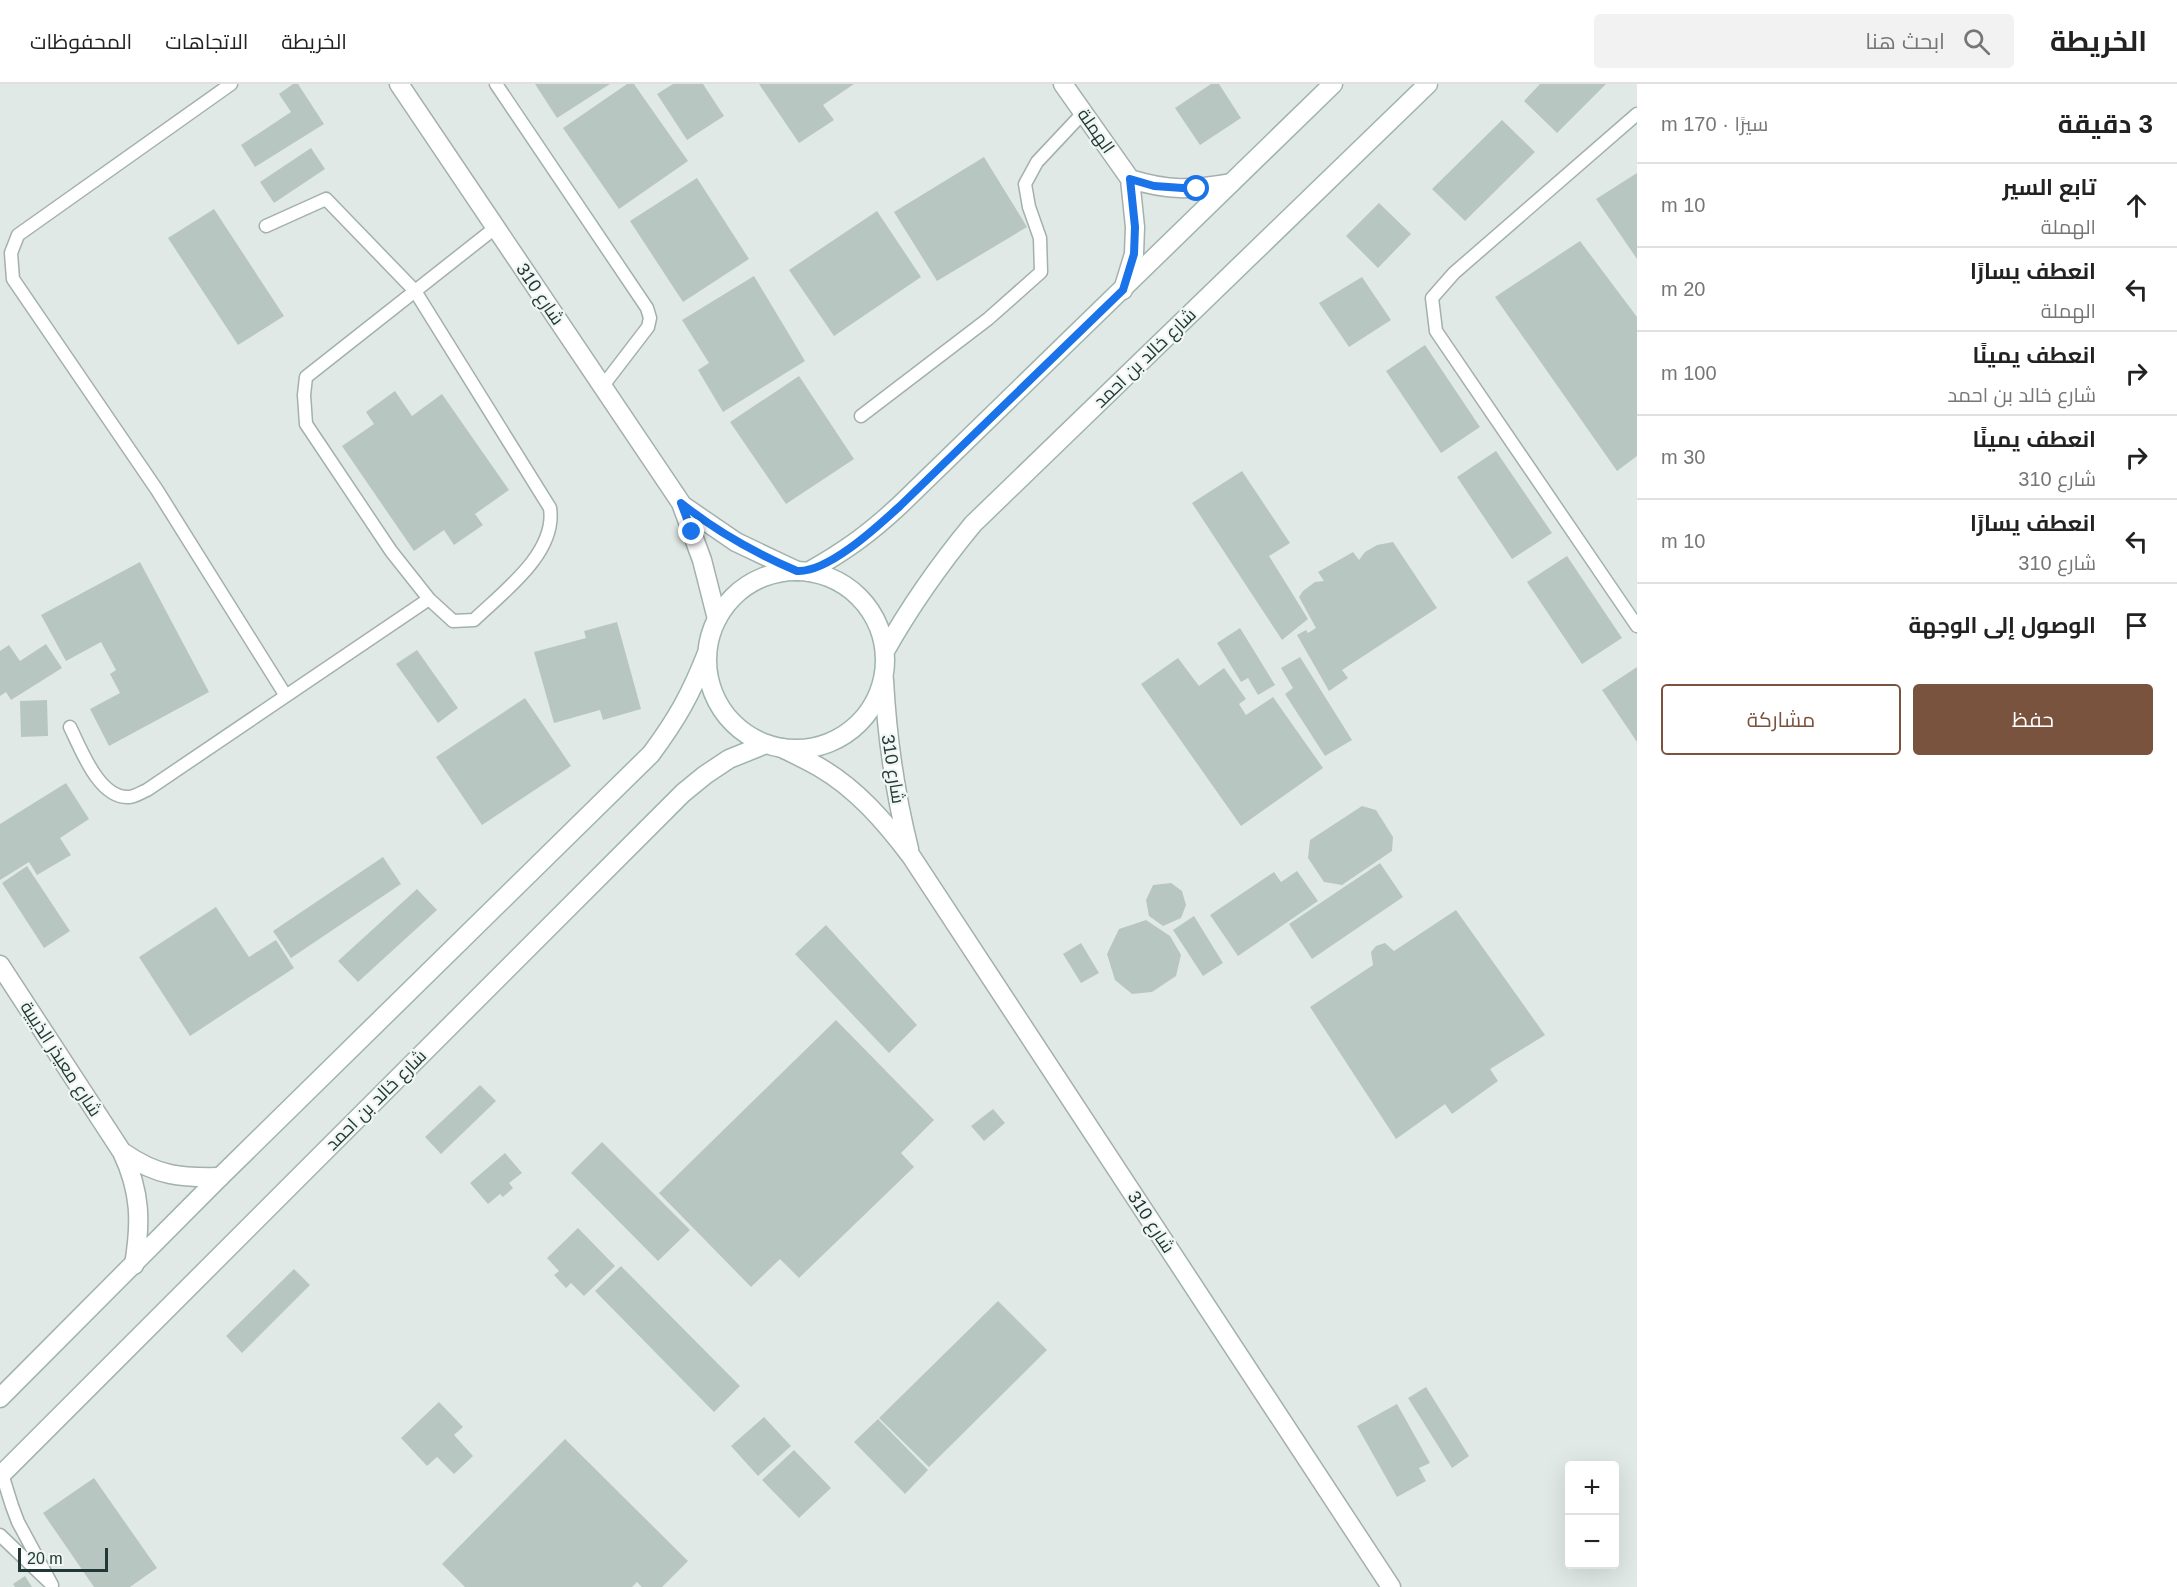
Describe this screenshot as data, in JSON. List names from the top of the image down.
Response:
{
  "streets": {
    "main road": [
      "الهملة",
      "شارع 310",
      "شارع خالد بن احمد",
      "شارع معيذر الذيبية"
    ]
  },
  "crossings": [
    ["شارع 310", "شارع خالد بن احمد"]
  ],
  "scale_bar": "20 m",
  "page": {
    "header": "الخريطة",
    "search": "ابحث هنا",
    "nav": ["الخريطة", "الاتجاهات", "المحفوظات"],
    "heading": ["3 دقيقة", "سيرًا · 170 m"],
    "list": [
      ["تابع السير", "الهملة", "10 m"],
      ["انعطف يسارًا", "الهملة", "20 m"],
      ["انعطف يمينًا", "شارع خالد بن احمد", "100 m"],
      ["انعطف يمينًا", "شارع 310", "30 m"],
      ["انعطف يسارًا", "شارع 310", "10 m"],
      "الوصول إلى الوجهة"
    ],
    "buttons": ["حفظ", "مشاركة"],
    "map_buttons": ["+", "−"],
    "scale": "20 m"
  }
}
